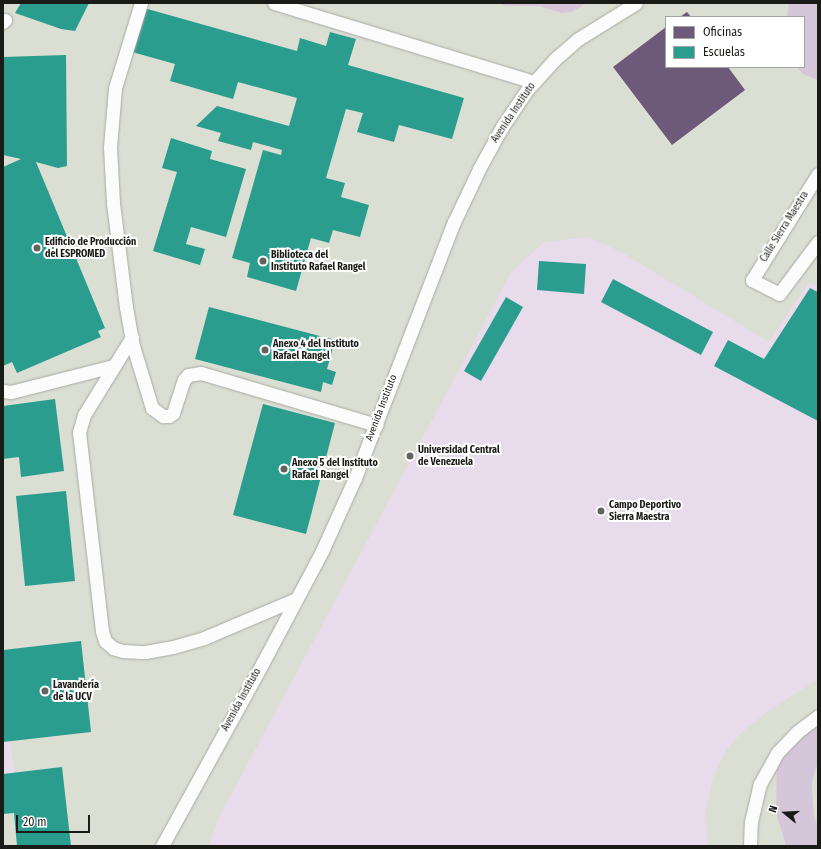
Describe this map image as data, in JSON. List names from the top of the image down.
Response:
{
  "streets": {
    "lane": ["Avenida Instituto", "Calle Sierra Maestra"]
  },
  "places": [
    "Edificio de Producción del ESPROMED",
    "Biblioteca del Instituto Rafael Rangel",
    "Anexo 4 del Instituto Rafael Rangel",
    "Universidad Central de Venezuela",
    "Anexo 5 del Instituto Rafael Rangel",
    "Campo Deportivo Sierra Maestra",
    "Lavandería de la UCV"
  ],
  "legend": ["Oficinas", "Escuelas"],
  "scale_bar": "20 m",
  "north": "left"
}
